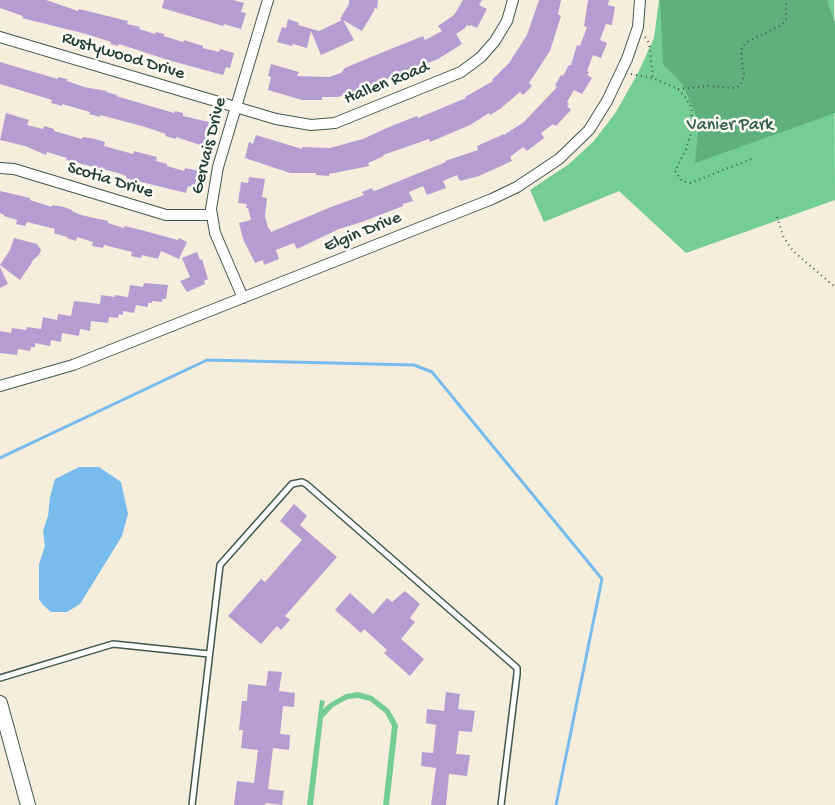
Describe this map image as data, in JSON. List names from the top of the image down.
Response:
{
  "streets": {
    "street": [
      "Rustywood Drive",
      "Hallen Road",
      "Gervais Drive",
      "Scotia Drive",
      "Elgin Drive"
    ]
  },
  "crossings": [
    ["Rustywood Drive", "Hallen Road"],
    ["Rustywood Drive", "Gervais Drive"],
    ["Hallen Road", "Gervais Drive"],
    ["Gervais Drive", "Scotia Drive"],
    ["Gervais Drive", "Elgin Drive"]
  ],
  "parks": ["Vanier Park"]
}
